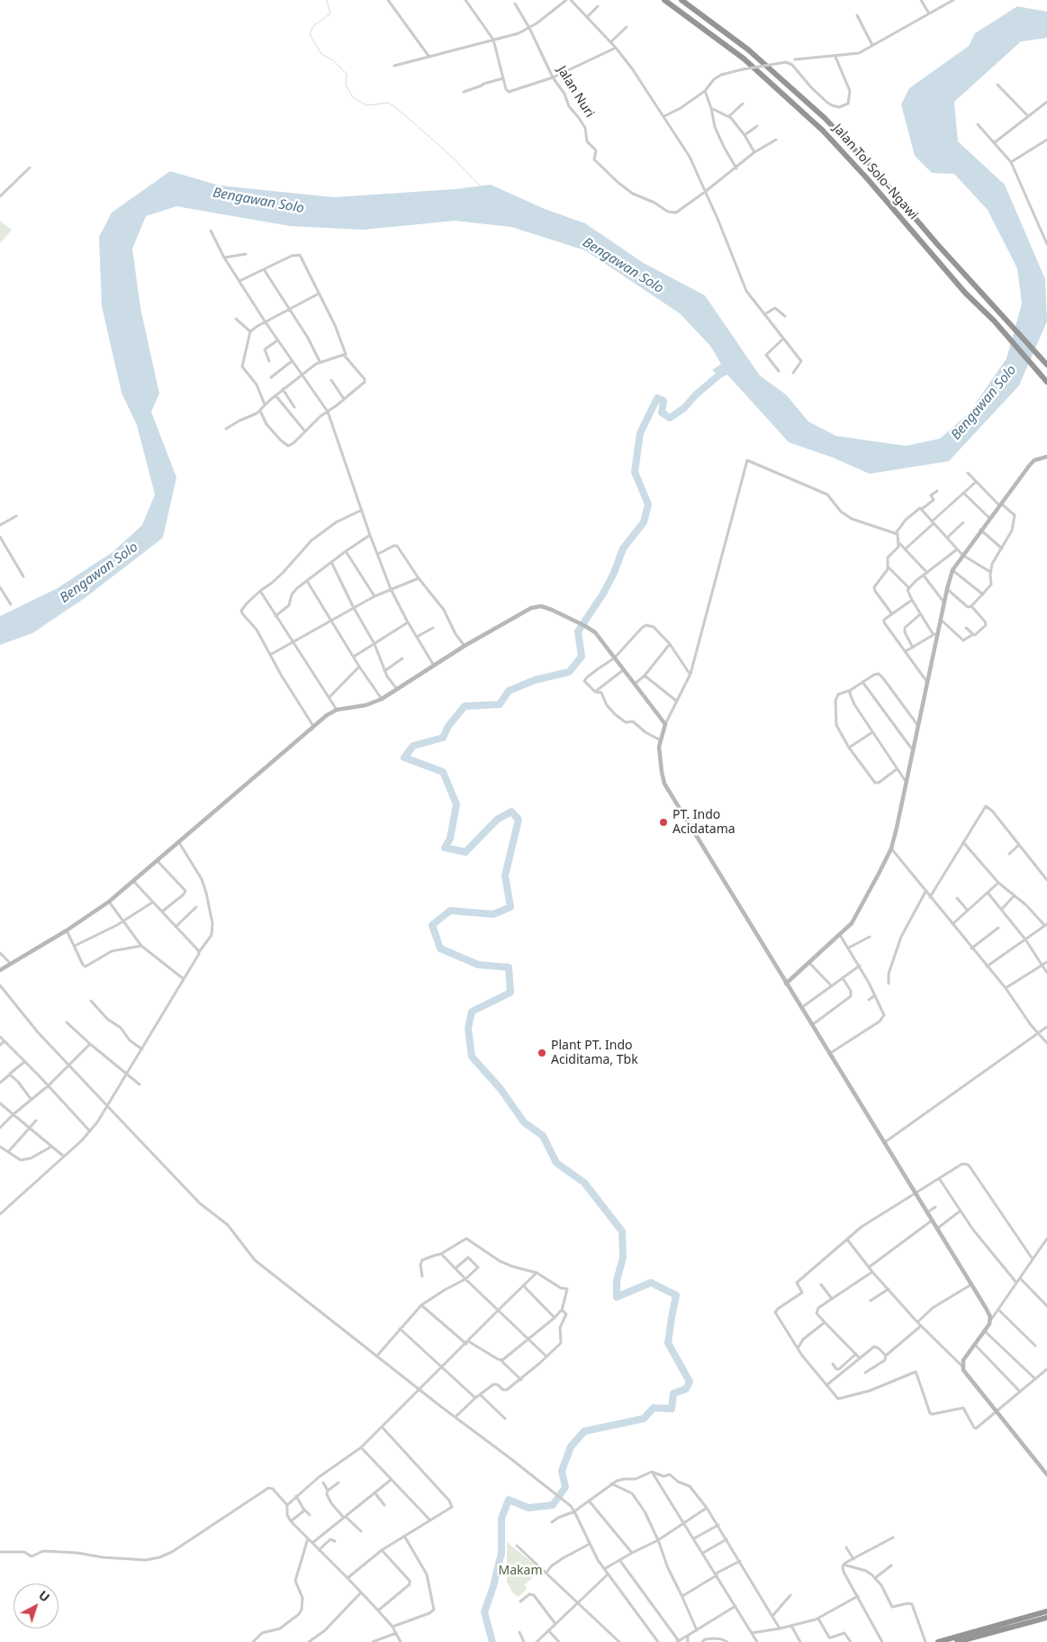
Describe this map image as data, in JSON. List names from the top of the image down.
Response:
{
  "streets": {
    "highway": ["Jalan Tol Solo–Ngawi"],
    "street": ["Jalan Nuri"]
  },
  "water": ["Bengawan Solo"],
  "parks": ["Makam"],
  "places": ["PT. Indo Acidatama", "Plant PT. Indo Aciditama, Tbk"],
  "north": "top right"
}
